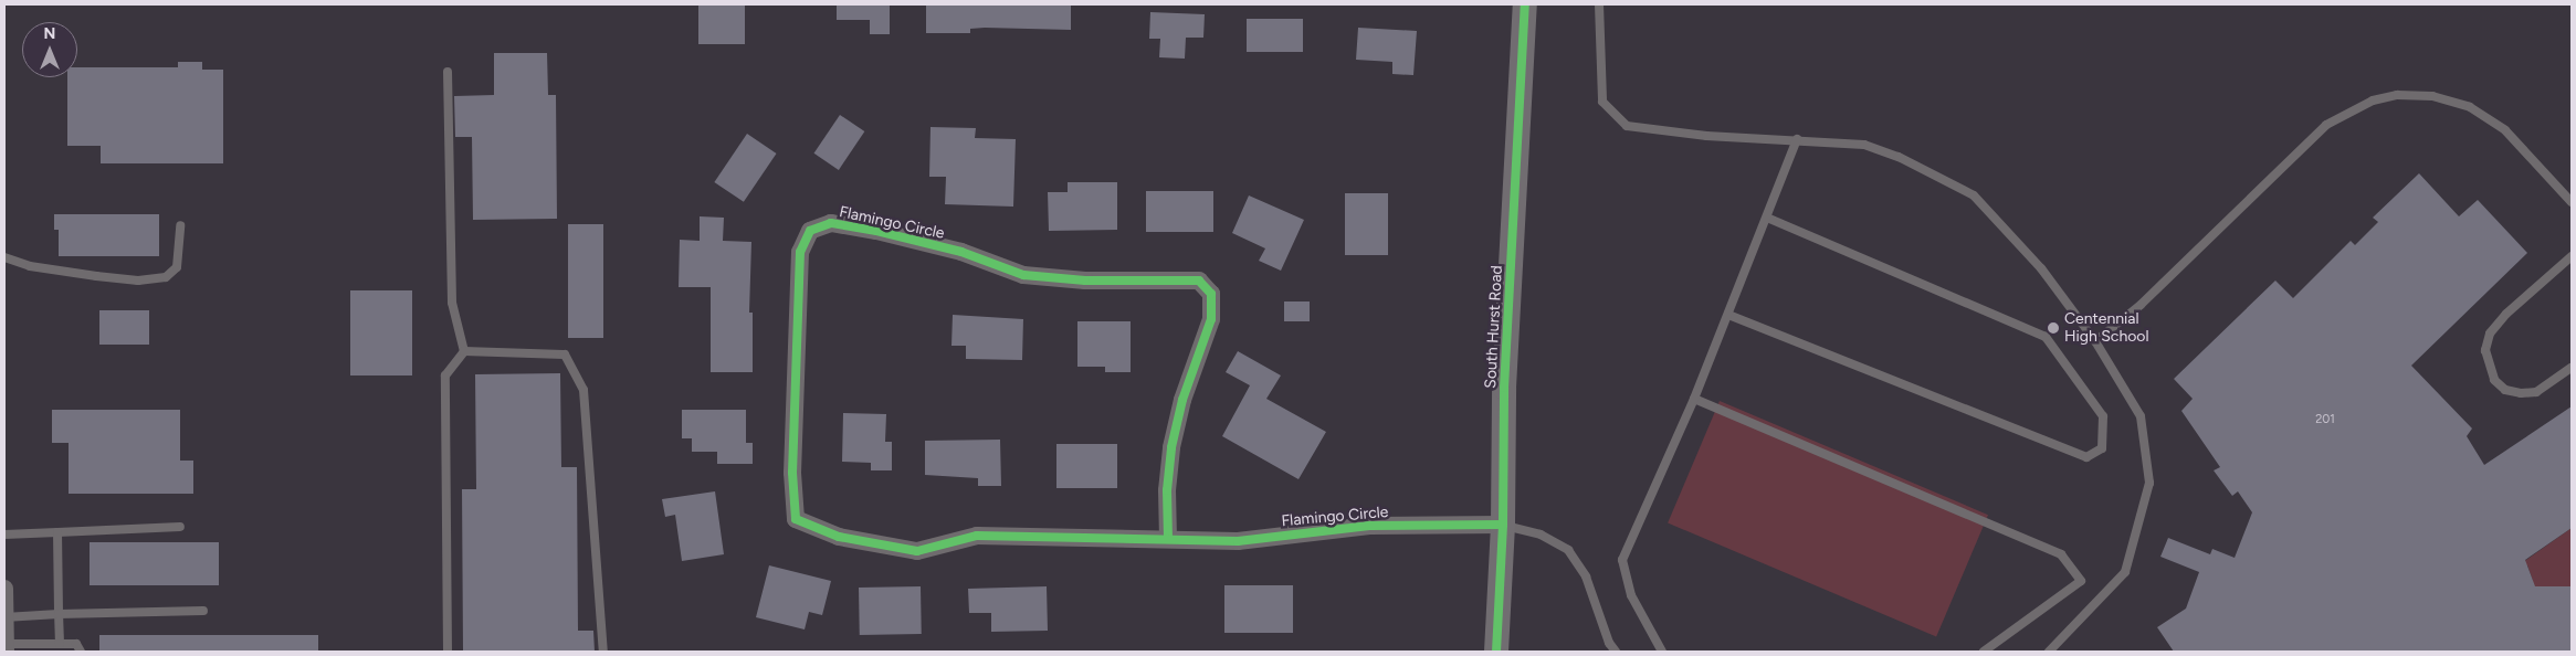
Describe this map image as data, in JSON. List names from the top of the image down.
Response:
{
  "streets": {
    "street": ["Flamingo Circle", "South Hurst Road"]
  },
  "crossings": [
    ["Flamingo Circle", "South Hurst Road"]
  ],
  "places": ["Centennial High School"],
  "house_numbers": ["201"],
  "north": "top"
}
